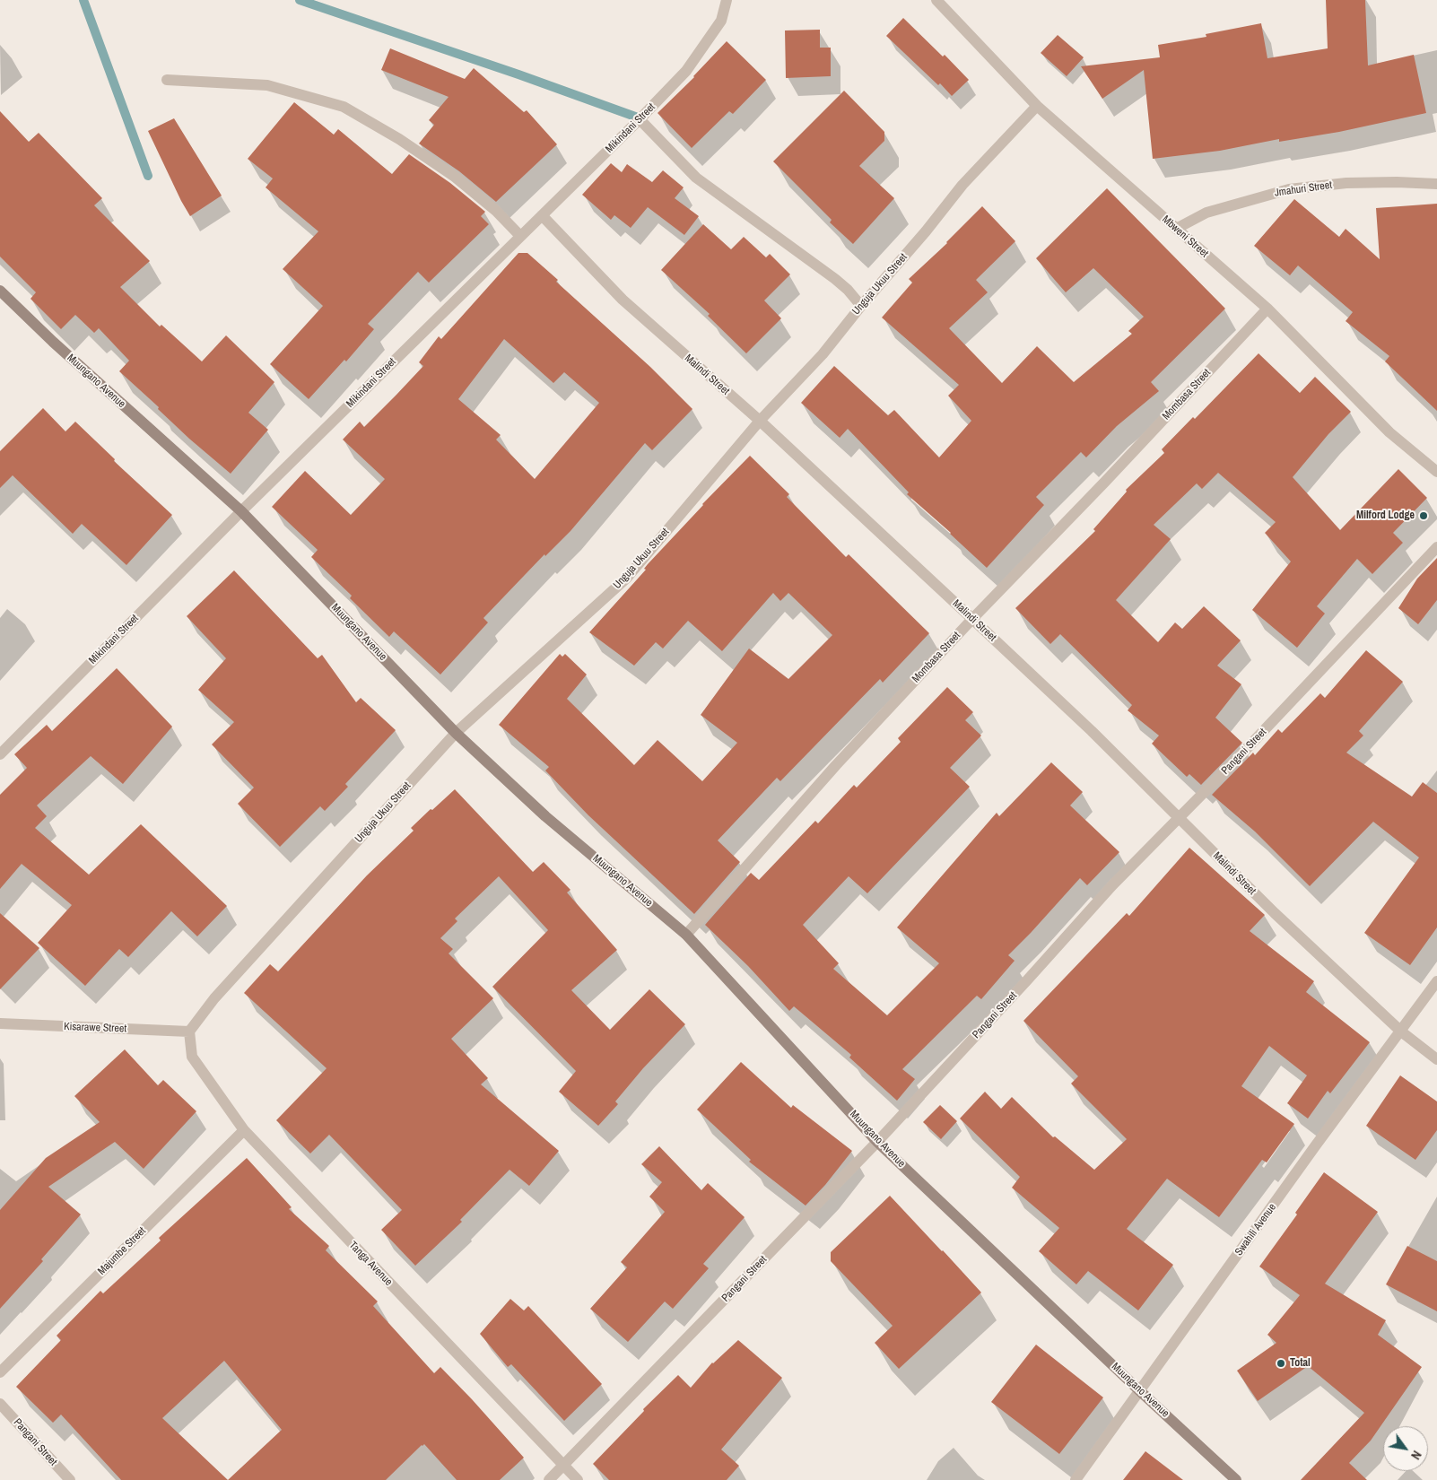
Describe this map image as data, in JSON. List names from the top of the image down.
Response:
{
  "streets": {
    "main road": ["Muungano Avenue"],
    "street": [
      "Mikindani Street",
      "Jmahuri Street",
      "Mbweni Street",
      "Unguja Ukuu Street",
      "Malindi Street",
      "Mombasa Street",
      "Pangani Street",
      "Kisarawe Street",
      "Swahili Avenue",
      "Majumbe Street",
      "Tanga Avenue"
    ]
  },
  "crossings": [
    ["Mikindani Street", "Malindi Street"],
    ["Mikindani Street", "Muungano Avenue"],
    ["Jmahuri Street", "Mbweni Street"],
    ["Mbweni Street", "Unguja Ukuu Street"],
    ["Mbweni Street", "Mombasa Street"],
    ["Unguja Ukuu Street", "Malindi Street"],
    ["Unguja Ukuu Street", "Muungano Avenue"],
    ["Unguja Ukuu Street", "Kisarawe Street"],
    ["Unguja Ukuu Street", "Tanga Avenue"],
    ["Malindi Street", "Mombasa Street"],
    ["Malindi Street", "Pangani Street"],
    ["Malindi Street", "Swahili Avenue"],
    ["Muungano Avenue", "Mombasa Street"],
    ["Muungano Avenue", "Pangani Street"],
    ["Muungano Avenue", "Swahili Avenue"],
    ["Pangani Street", "Tanga Avenue"],
    ["Kisarawe Street", "Tanga Avenue"],
    ["Majumbe Street", "Tanga Avenue"]
  ],
  "places": ["Milford Lodge", "Total"],
  "north": "bottom right"
}
